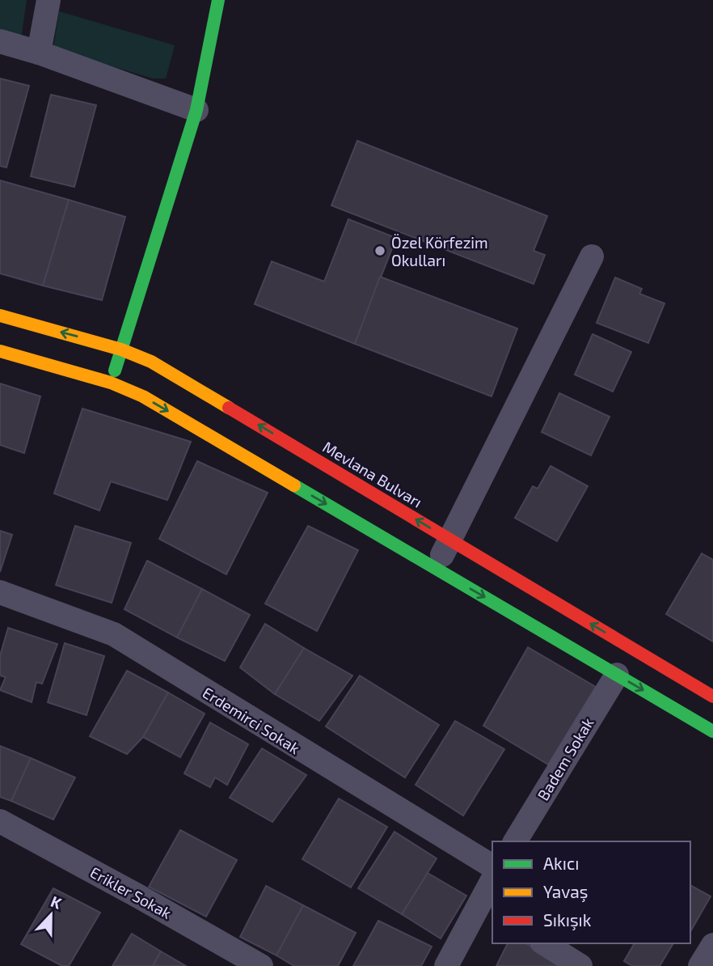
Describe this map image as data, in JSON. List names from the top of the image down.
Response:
{
  "streets": {
    "street": [
      "Mevlana Bulvarı",
      "Erdemirci Sokak",
      "Badem Sokak",
      "Erikler Sokak"
    ]
  },
  "places": ["Özel Körfezim Okulları"],
  "legend": ["Akıcı", "Yavaş", "Sıkışık"],
  "north": "top"
}
